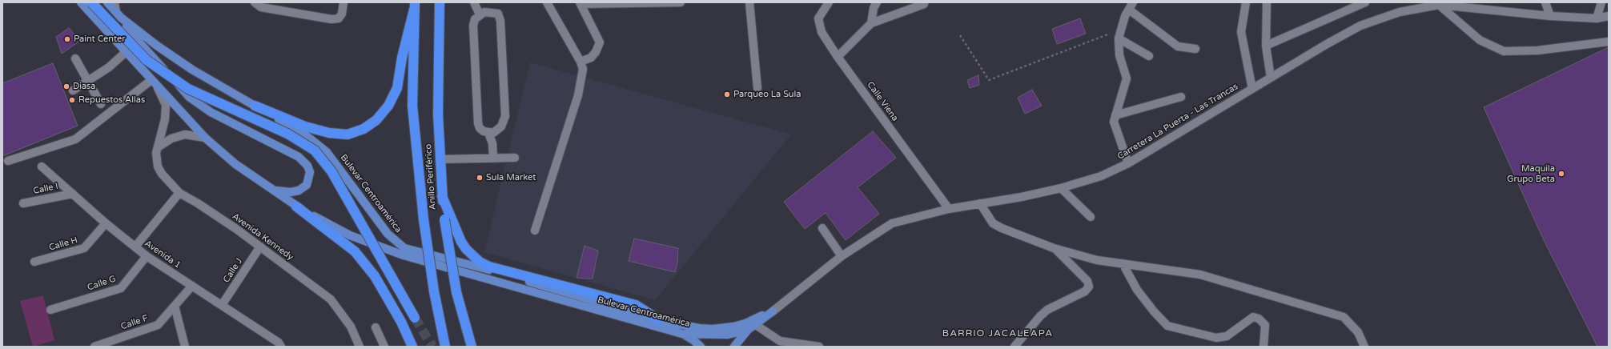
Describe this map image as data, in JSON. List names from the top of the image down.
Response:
{
  "streets": {
    "highway": ["Anillo Periférico"],
    "main road": ["Bulevar Centroamérica"],
    "street": [
      "Calle Viena",
      "Carretera La Puerta - Las Trancas",
      "Calle I",
      "Avenida Kennedy",
      "Calle H",
      "Avenida 1",
      "Calle J",
      "Calle G",
      "Calle F"
    ]
  },
  "crossings": [
    ["Calle Viena", "Carretera La Puerta - Las Trancas"],
    ["Carretera La Puerta - Las Trancas", "Bulevar Centroamérica"],
    ["Calle I", "Avenida 1"],
    ["Bulevar Centroamérica", "Avenida Kennedy"],
    ["Avenida Kennedy", "Calle J"],
    ["Calle H", "Avenida 1"],
    ["Avenida 1", "Calle J"],
    ["Avenida 1", "Calle G"],
    ["Avenida 1", "Calle F"]
  ],
  "districts": ["BARRIO JACALEAPA"],
  "places": [
    "Paint Center",
    "Diasa",
    "Parqueo La Sula",
    "Repuestos Allas",
    "Maquila Grupo Beta",
    "Sula Market"
  ]
}
